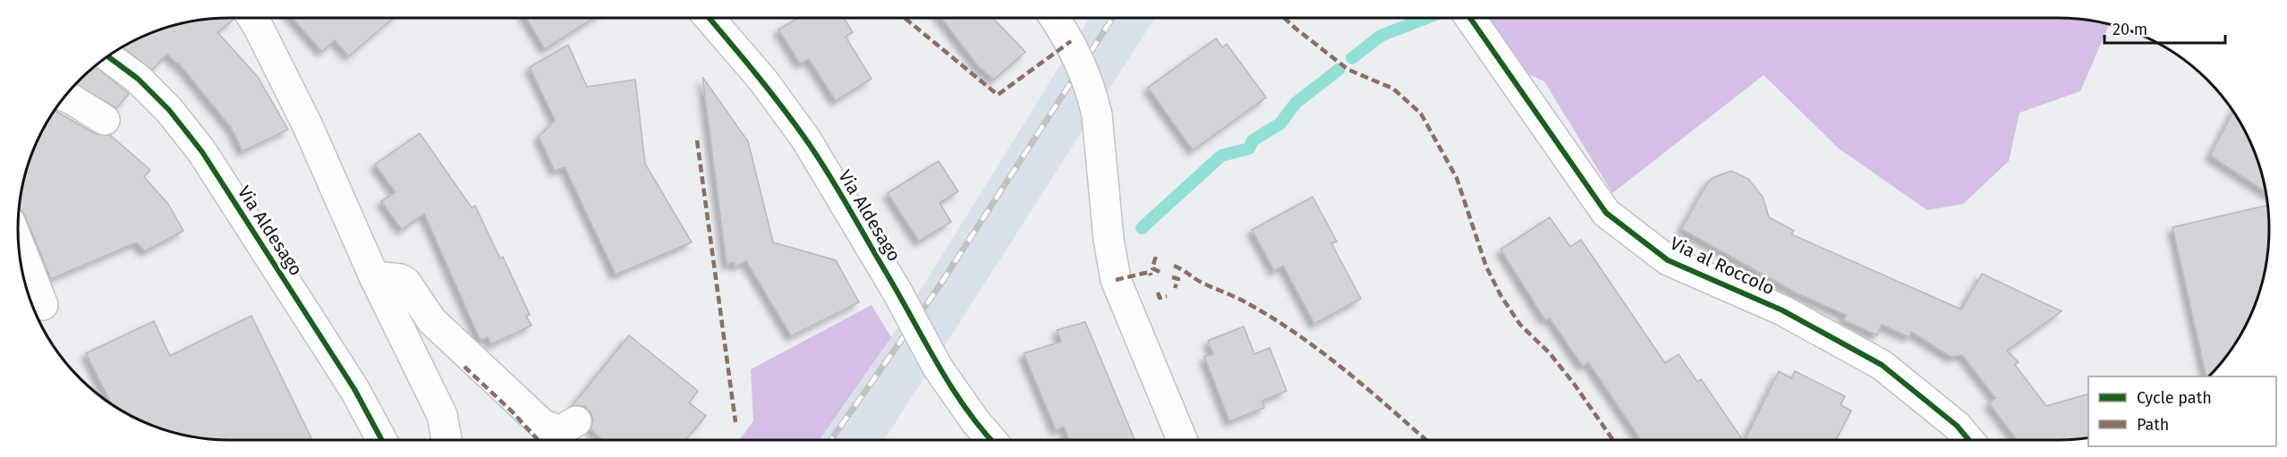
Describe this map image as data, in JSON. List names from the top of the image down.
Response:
{
  "streets": {
    "street": ["Via Aldesago", "Via al Roccolo"]
  },
  "legend": ["Cycle path", "Path"],
  "scale_bar": "20 m"
}
